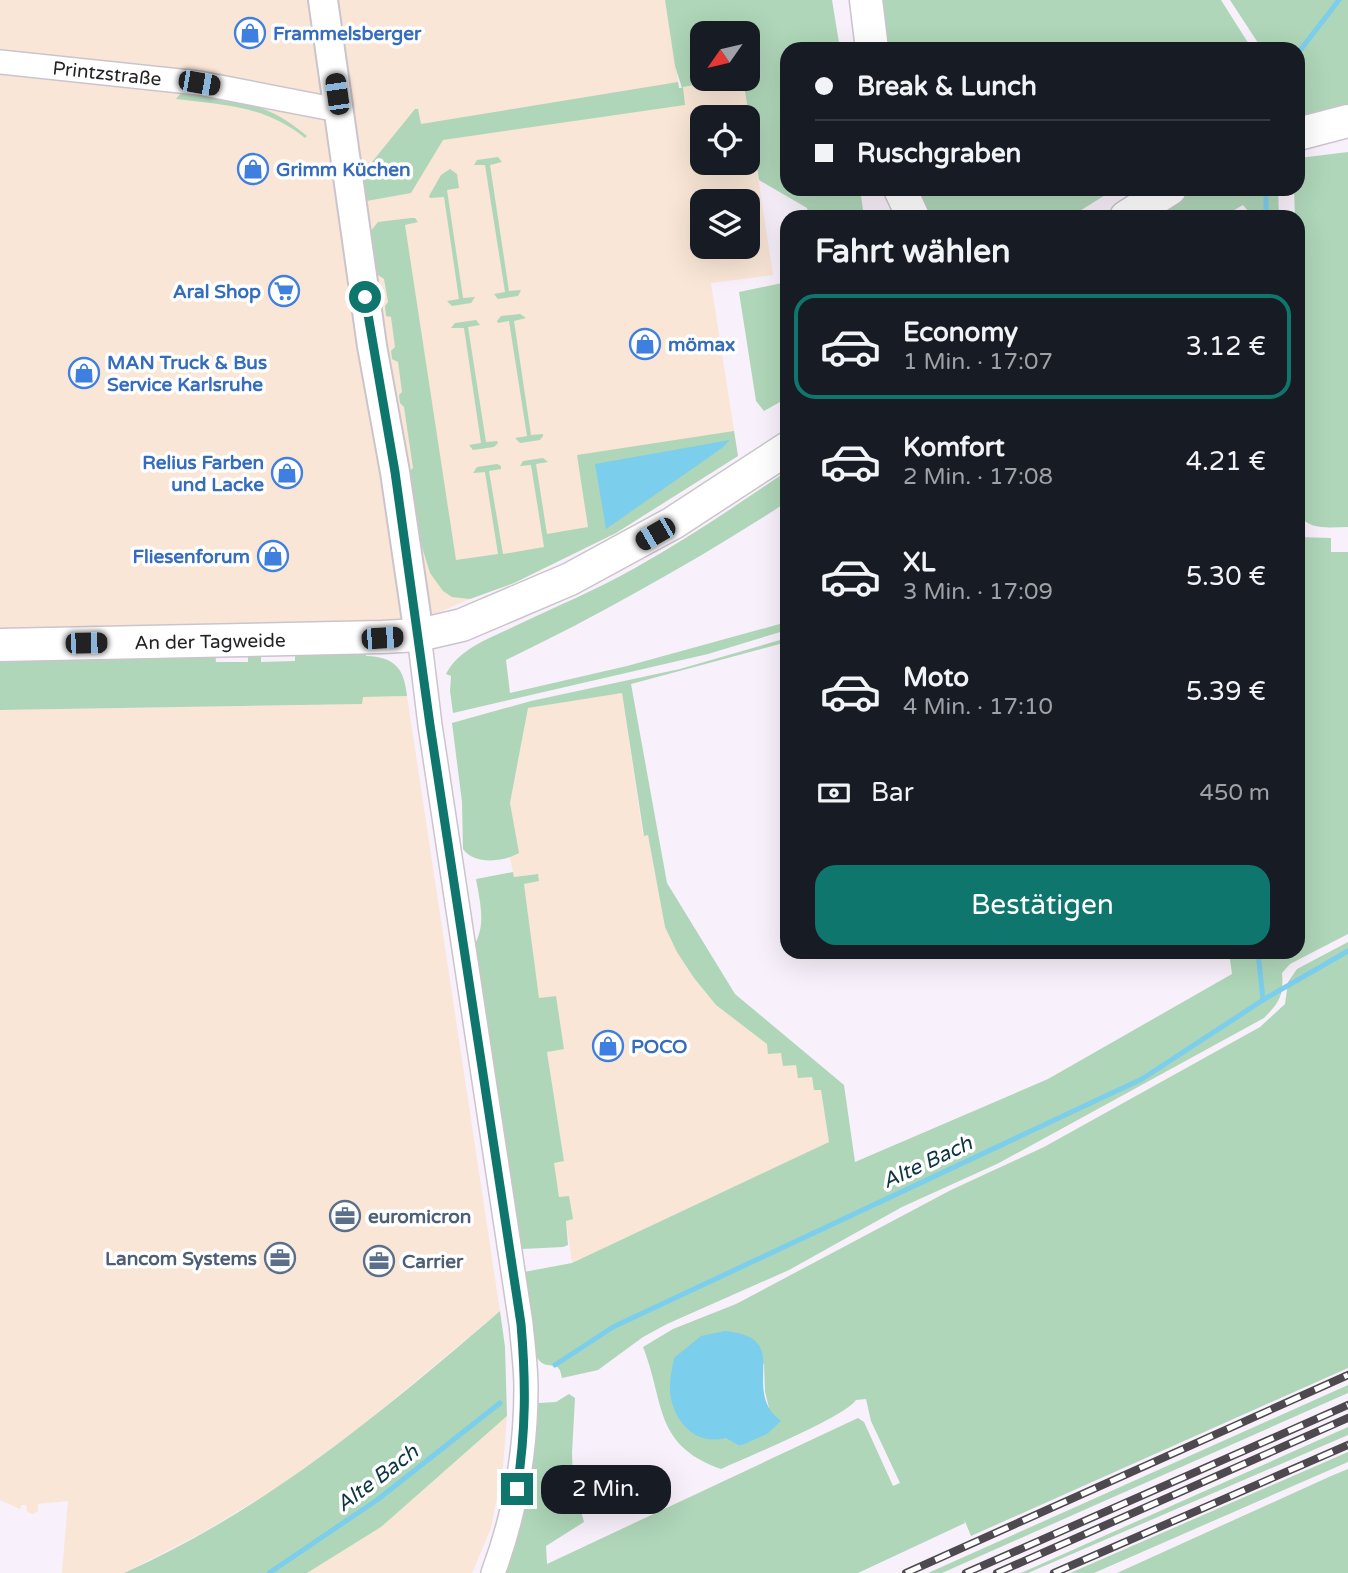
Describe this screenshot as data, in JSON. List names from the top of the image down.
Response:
{
  "streets": {
    "main road": ["An der Tagweide"],
    "street": ["Printzstraße"]
  },
  "water": ["Alte Bach"],
  "places": {
    "shop": [
      "Frammelsberger",
      "Grimm Küchen",
      "mömax",
      "MAN Truck & Bus Service Karlsruhe",
      "Relius Farben und Lacke",
      "Fliesenforum",
      "POCO"
    ],
    "supermarket": ["Aral Shop"],
    "office": ["euromicron", "Lancom Systems", "Carrier"]
  },
  "north": "bottom left",
  "page": {
    "banner": ["Break & Lunch", "Ruschgraben"],
    "heading": "Fahrt wählen",
    "list": [
      {
        "name": "Economy",
        "note": "1 Min. · 17:07",
        "value": "3.12 €"
      },
      {
        "name": "Komfort",
        "note": "2 Min. · 17:08",
        "value": "4.21 €"
      },
      {
        "name": "XL",
        "note": "3 Min. · 17:09",
        "value": "5.30 €"
      },
      {
        "name": "Moto",
        "note": "4 Min. · 17:10",
        "value": "5.39 €"
      }
    ],
    "pay": ["Bar", "450 m"],
    "buttons": "Bestätigen",
    "bubble": "2 Min."
  }
}
